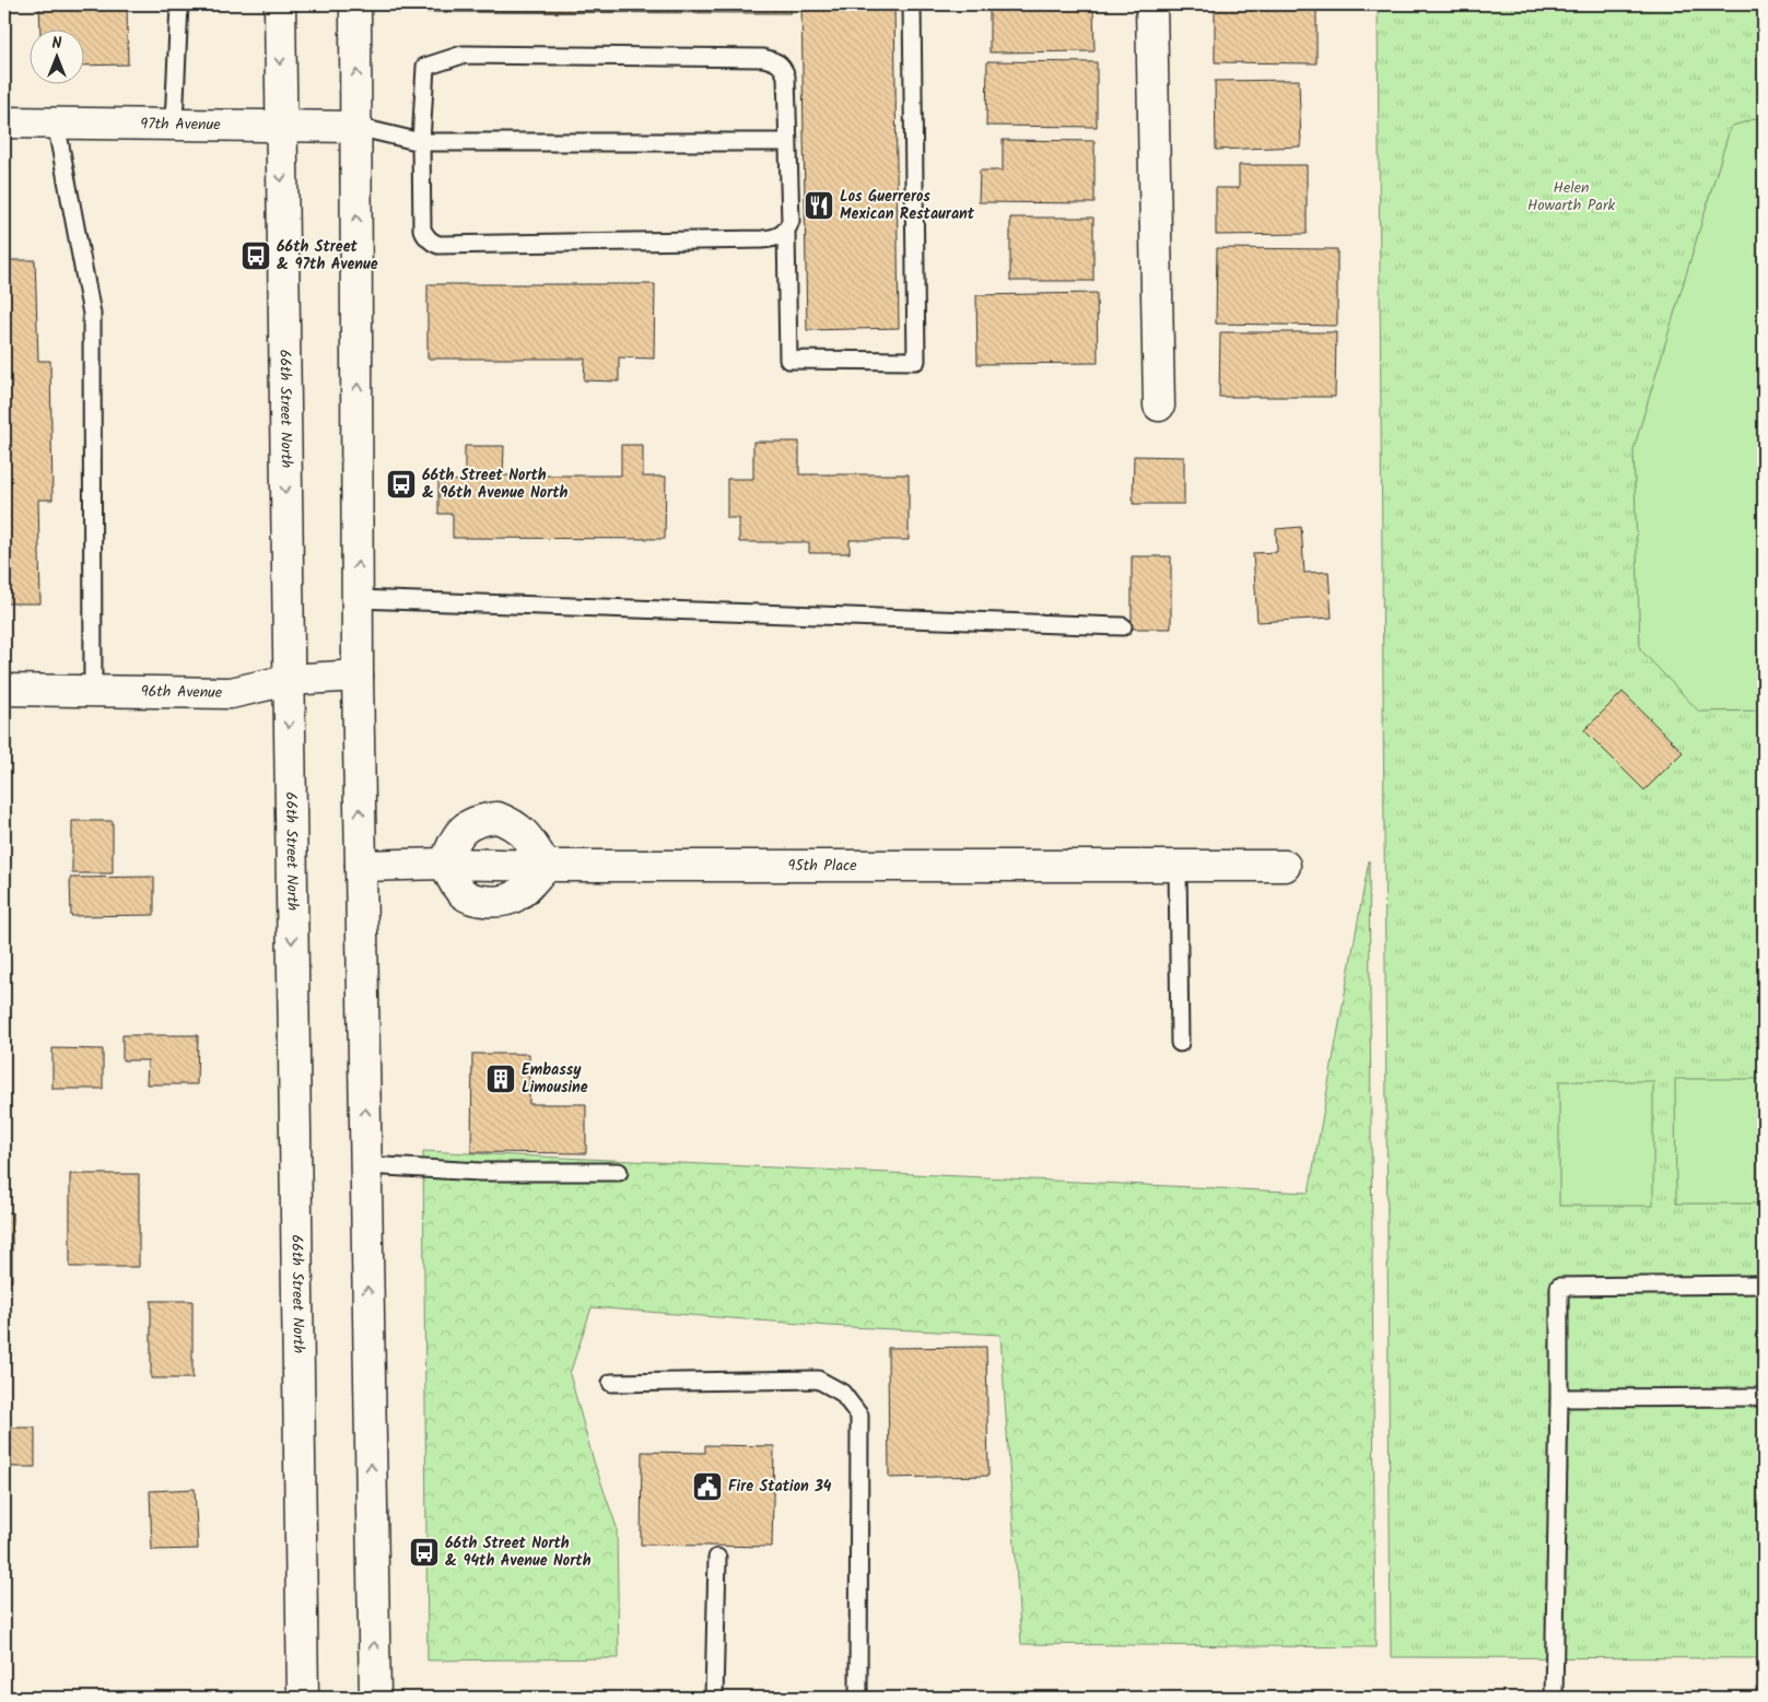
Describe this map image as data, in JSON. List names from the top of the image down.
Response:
{
  "streets": {
    "main road": [
      "97th Avenue",
      "66th Street North",
      "96th Avenue",
      "95th Place"
    ]
  },
  "crossings": [
    ["97th Avenue", "66th Street North"],
    ["66th Street North", "96th Avenue"]
  ],
  "parks": ["Helen Howarth Park"],
  "places": {
    "restaurant": ["Los Guerreros Mexican Restaurant"],
    "bus stop": ["66th Street & 97th Avenue", "66th Street North & 96th Avenue North", "66th Street North & 94th Avenue North"],
    "building": ["Embassy Limousine"],
    "public building": ["Fire Station 34"]
  },
  "north": "top"
}
